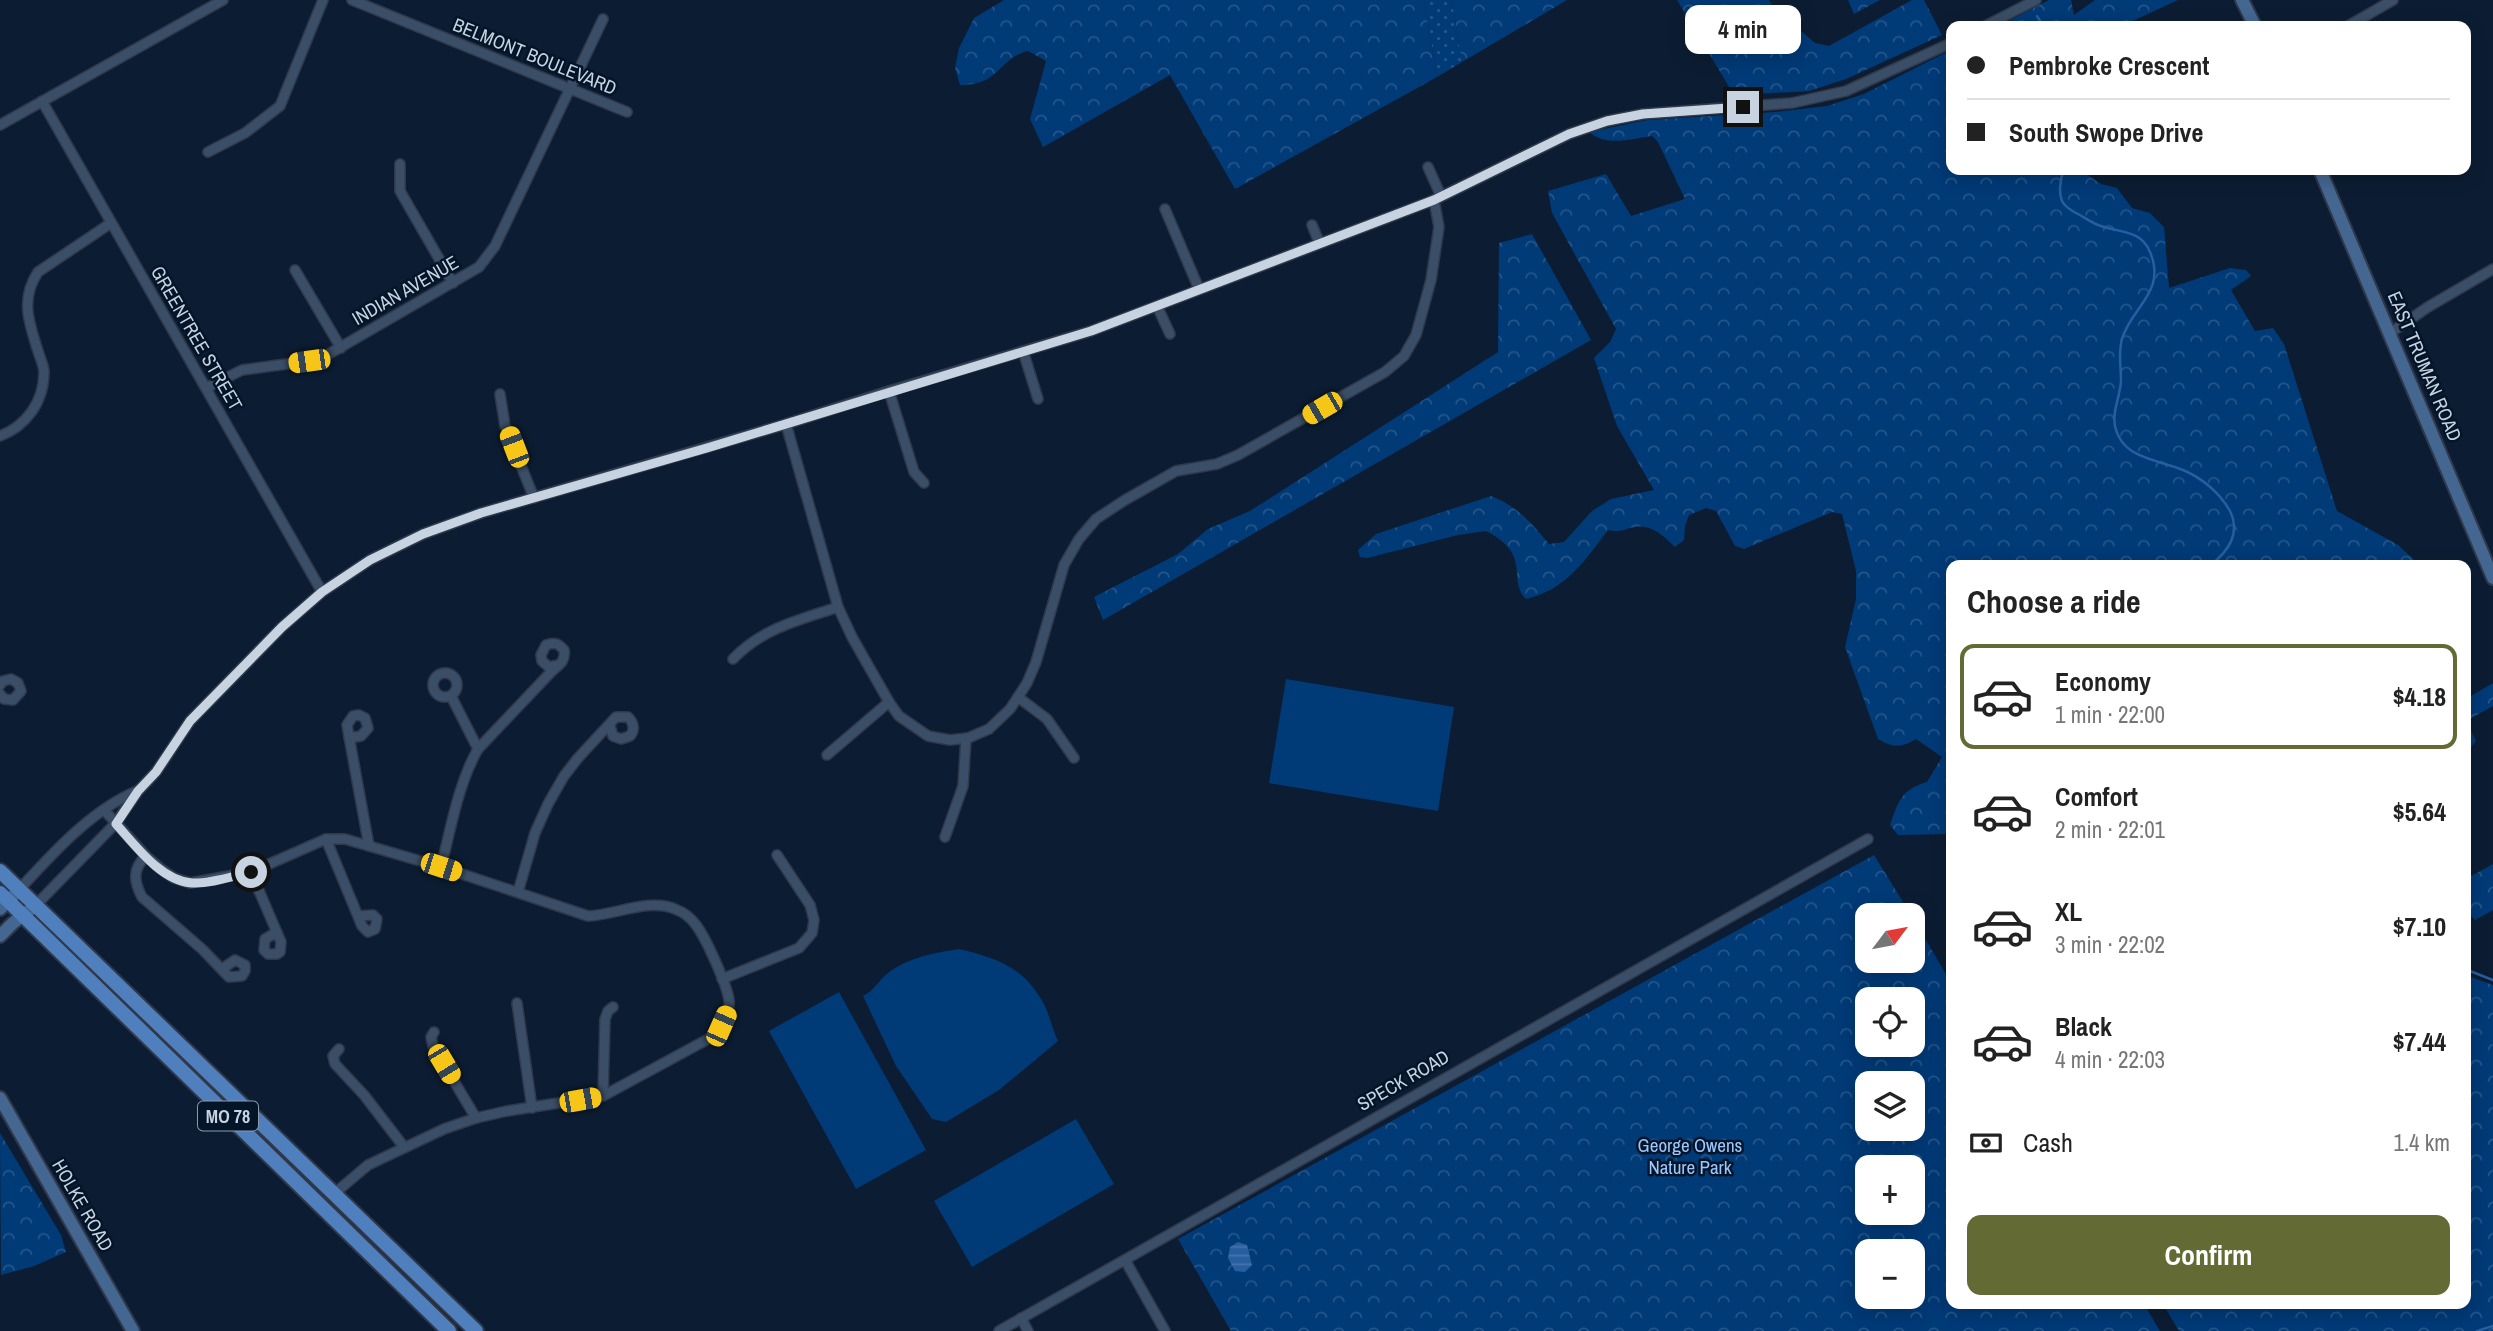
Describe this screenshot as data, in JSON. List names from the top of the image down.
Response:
{
  "streets": {
    "main road": ["EAST TRUMAN ROAD", "MO 78", "HOLKE ROAD"],
    "street": [
      "BELMONT BOULEVARD",
      "INDIAN AVENUE",
      "GREENTREE STREET",
      "SPECK ROAD"
    ]
  },
  "crossings": [
    ["BELMONT BOULEVARD", "INDIAN AVENUE"],
    ["INDIAN AVENUE", "GREENTREE STREET"]
  ],
  "parks": ["George Owens Nature Park"],
  "north": "top right",
  "page": {
    "bubble": "4 min",
    "banner": ["Pembroke Crescent", "South Swope Drive"],
    "heading": "Choose a ride",
    "list": [
      {
        "name": "Economy",
        "note": "1 min · 22:00",
        "value": "$4.18"
      },
      {
        "name": "Comfort",
        "note": "2 min · 22:01",
        "value": "$5.64"
      },
      {
        "name": "XL",
        "note": "3 min · 22:02",
        "value": "$7.10"
      },
      {
        "name": "Black",
        "note": "4 min · 22:03",
        "value": "$7.44"
      }
    ],
    "map_buttons": ["+", "−"],
    "pay": ["Cash", "1.4 km"],
    "buttons": "Confirm"
  }
}
